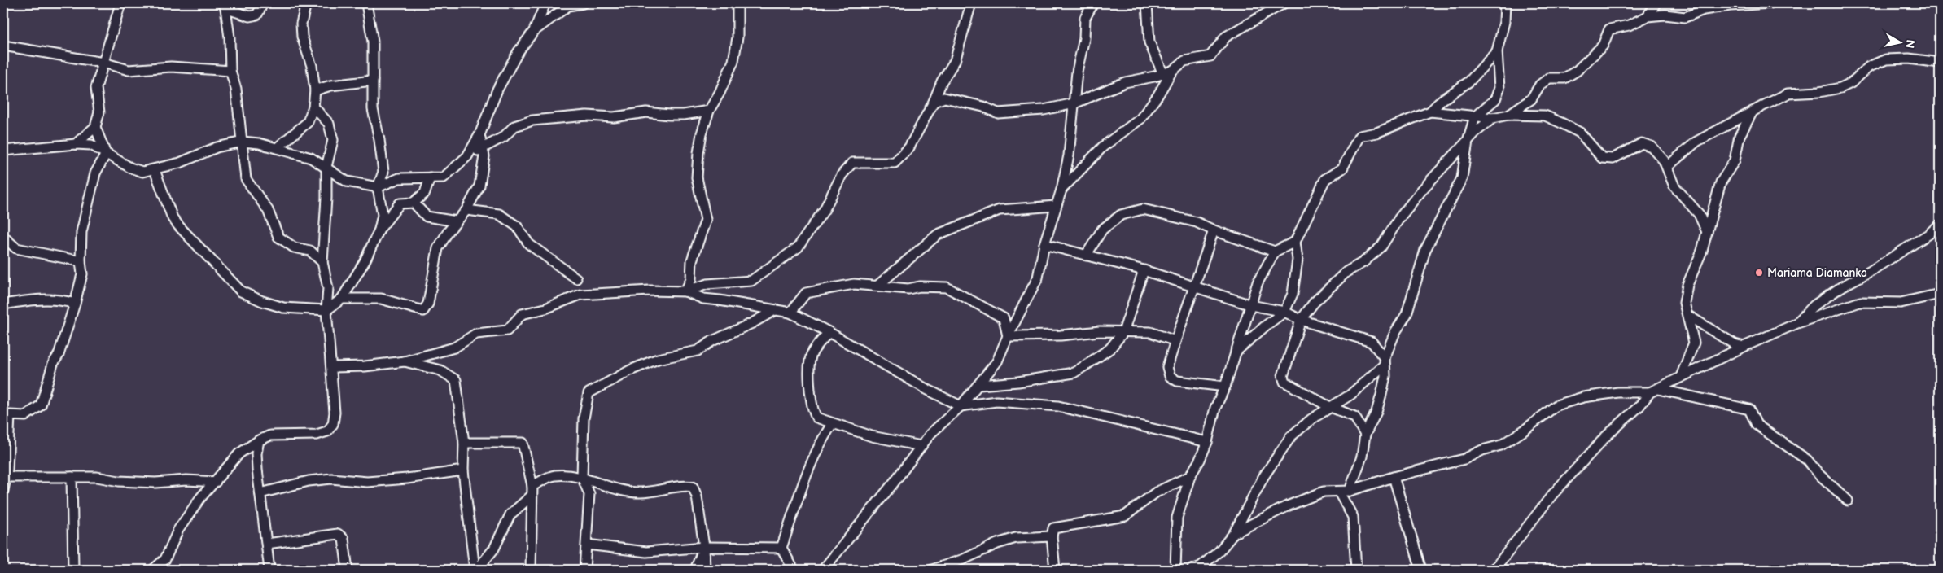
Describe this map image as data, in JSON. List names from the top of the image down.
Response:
{
  "places": ["Mariama Diamanka"],
  "north": "right"
}
